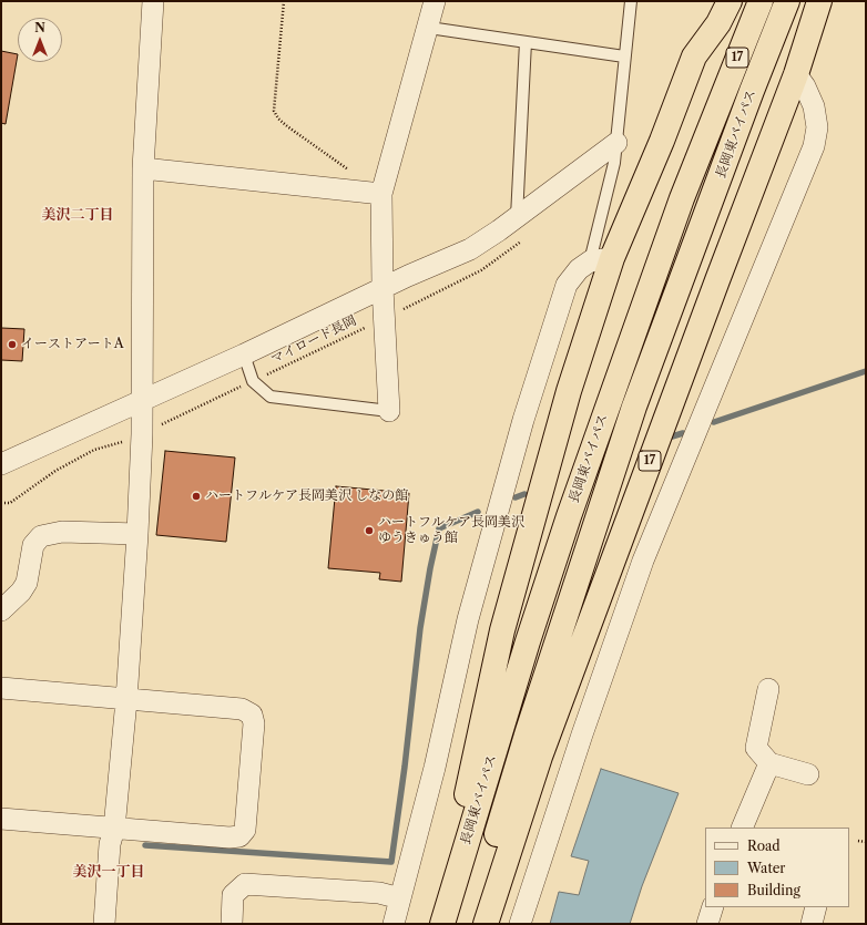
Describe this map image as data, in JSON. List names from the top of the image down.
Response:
{
  "streets": {
    "highway": ["17", "長岡東バイパス"],
    "path": ["マイロード長岡"]
  },
  "crossings": [
    ["17", "長岡東バイパス"]
  ],
  "districts": ["美沢二丁目", "美沢一丁目"],
  "places": ["イーストアートA", "ハートフルケア長岡美沢 しなの館", "ハートフルケア長岡美沢 ゆうきゅう館"],
  "legend": ["Road", "Water", "Building"],
  "north": "top"
}
